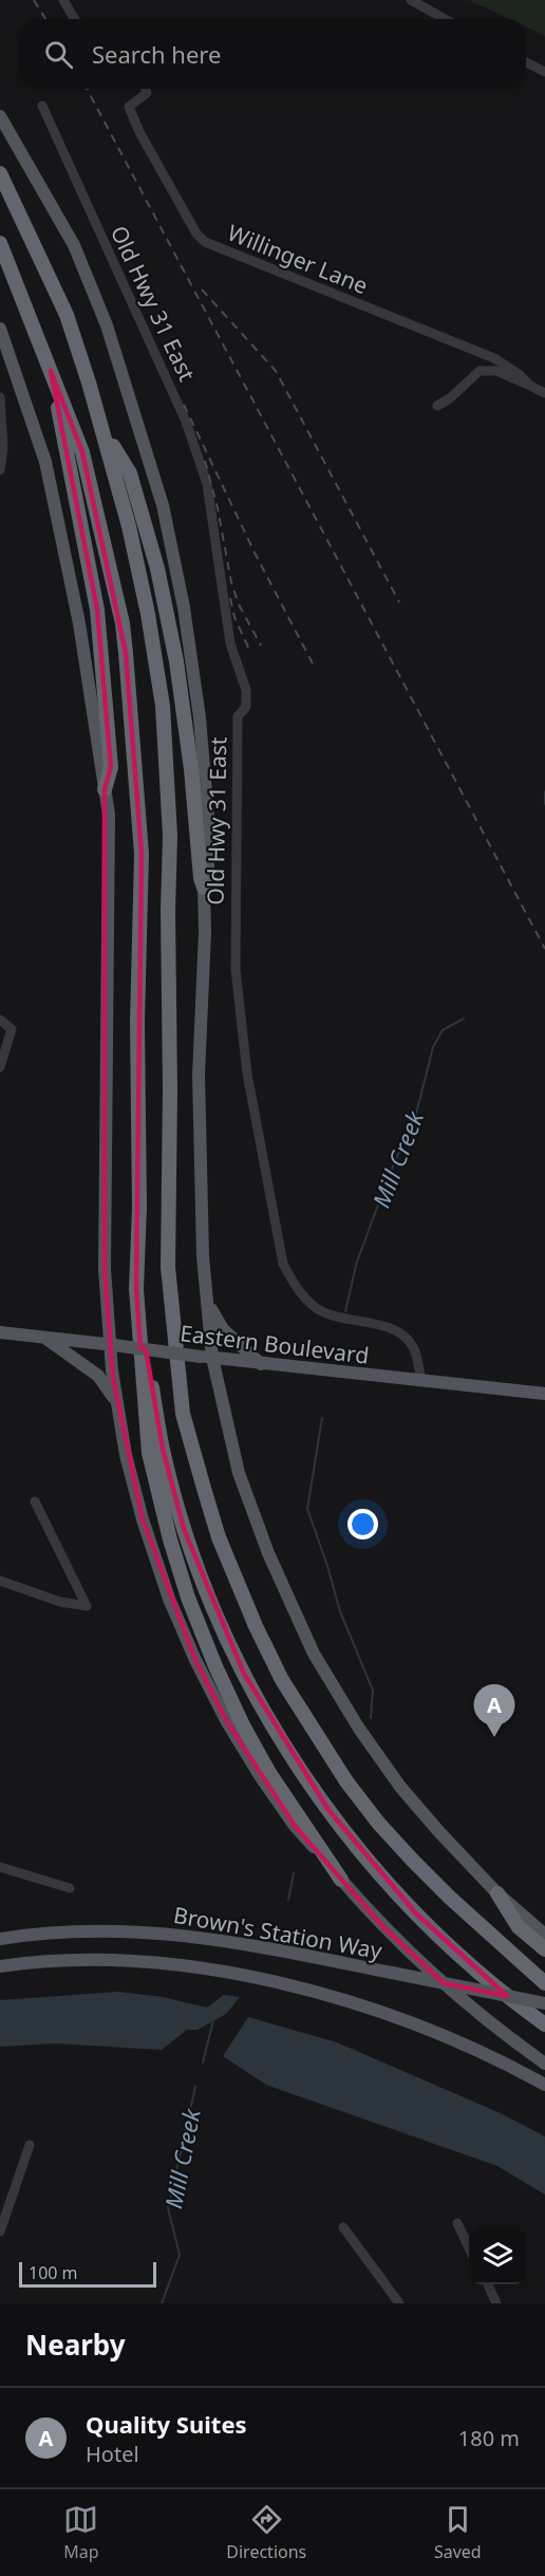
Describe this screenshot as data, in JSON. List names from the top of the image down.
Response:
{
  "streets": {
    "main road": ["Eastern Boulevard", "Brown's Station Way"],
    "street": ["Willinger Lane", "Old Hwy 31 East"]
  },
  "crossings": [
    ["Old Hwy 31 East", "Eastern Boulevard"]
  ],
  "water": ["Mill Creek"],
  "scale_bar": "100 m",
  "page": {
    "search": "Search here",
    "pins": "A",
    "scale": "100 m",
    "heading": "Nearby",
    "list": [
      {
        "mark": "A",
        "name": "Quality Suites",
        "note": "Hotel",
        "value": "180 m"
      }
    ],
    "nav": ["Map", "Directions", "Saved"]
  }
}
